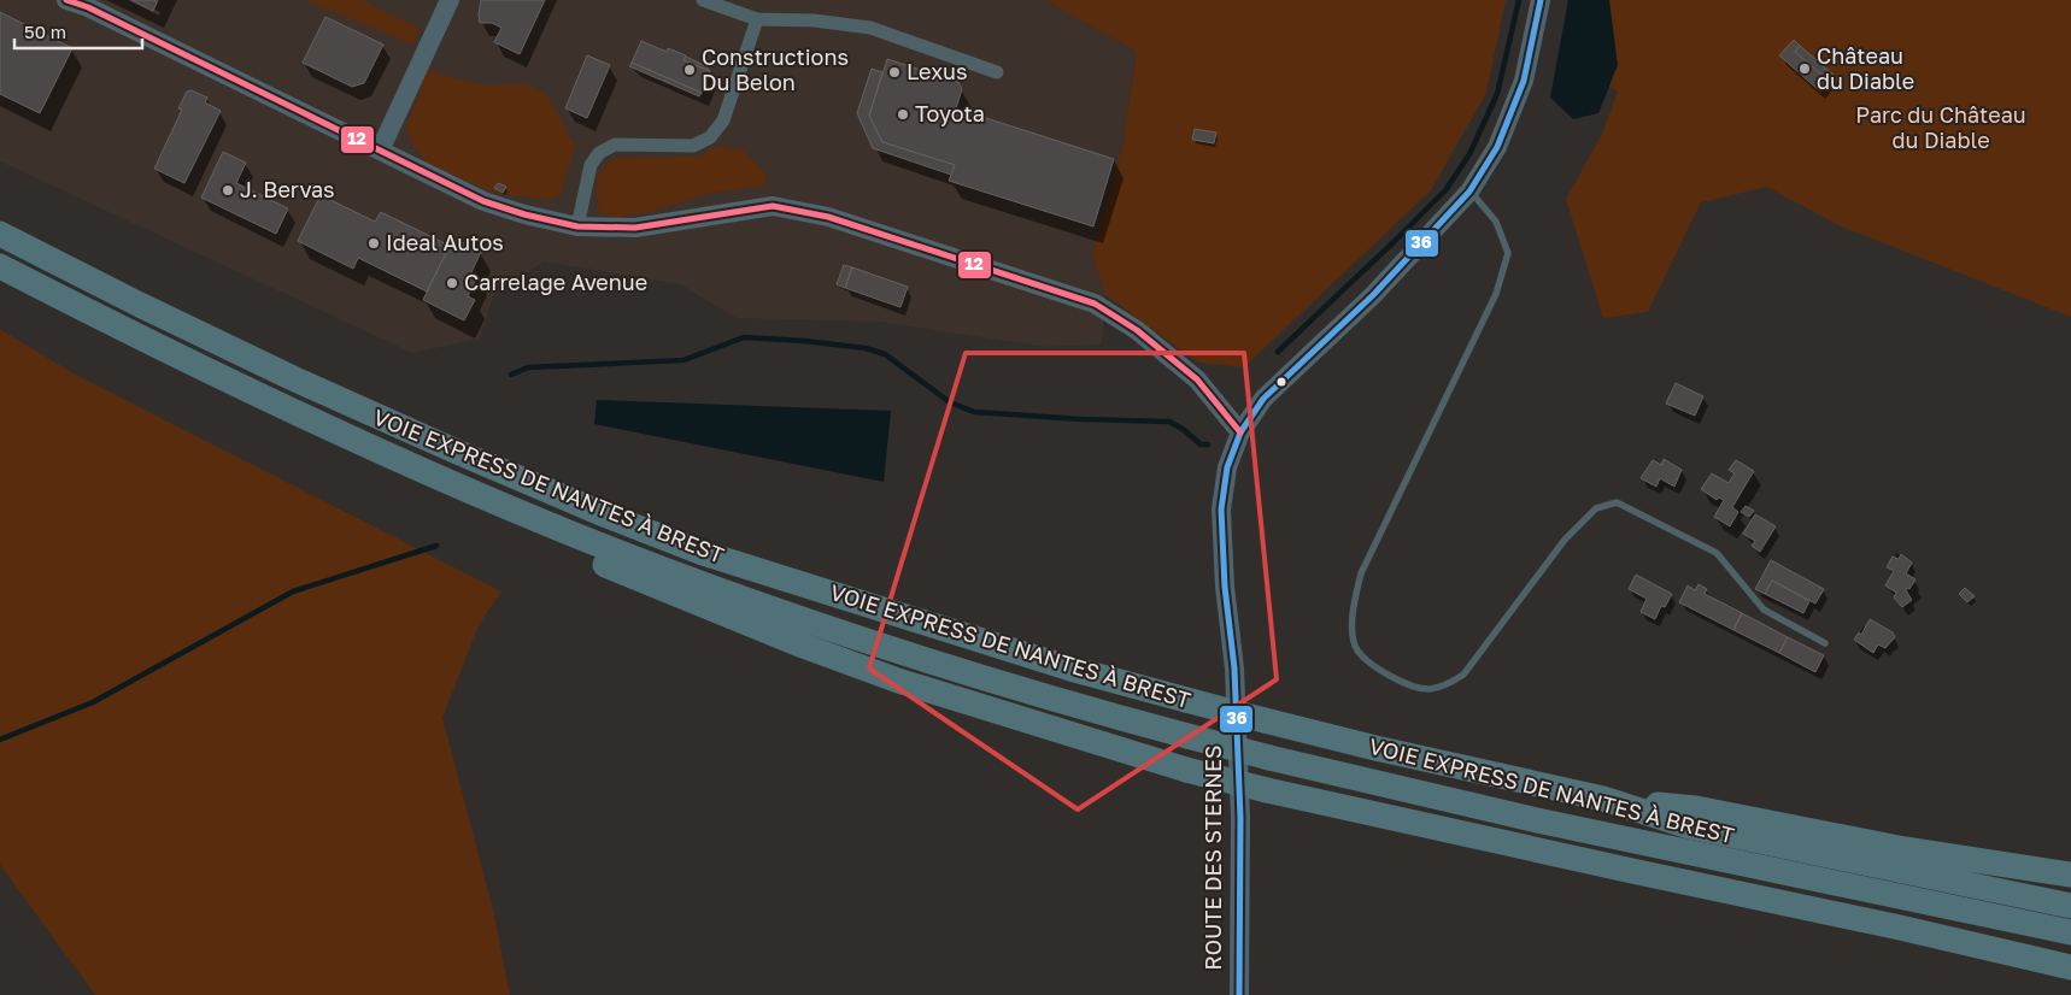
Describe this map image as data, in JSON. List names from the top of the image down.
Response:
{
  "streets": {
    "highway": ["VOIE EXPRESS DE NANTES À BREST"],
    "street": ["ROUTE DES STERNES"]
  },
  "parks": ["Parc du Château du Diable"],
  "places": [
    "Château du Diable",
    "Constructions Du Belon",
    "Lexus",
    "Toyota",
    "J. Bervas",
    "Ideal Autos",
    "Carrelage Avenue"
  ],
  "lines": ["transit line 36", "transit line 12"],
  "scale_bar": "50 m"
}
